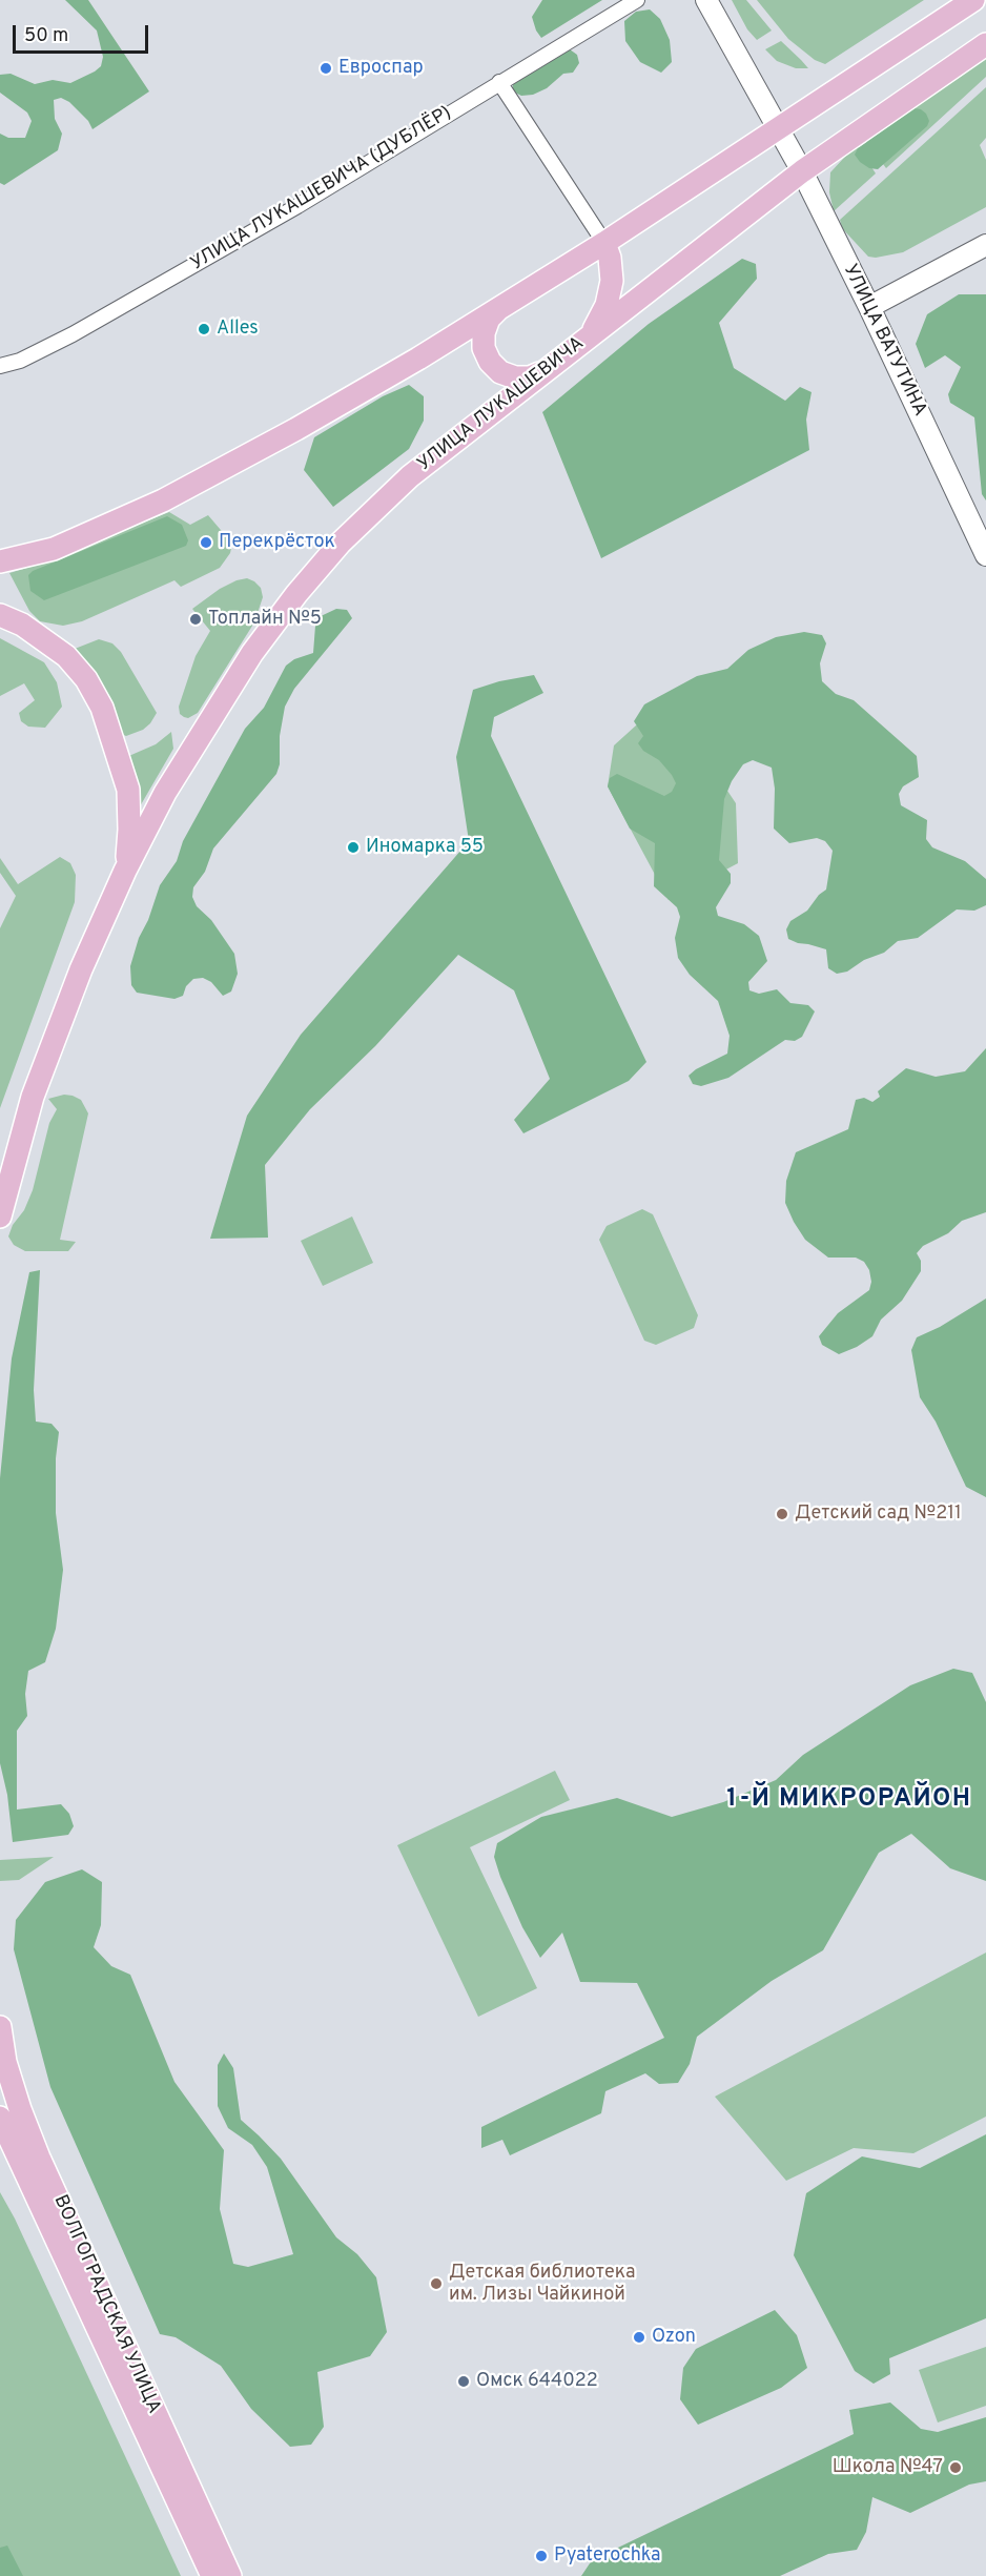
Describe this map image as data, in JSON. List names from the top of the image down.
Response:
{
  "streets": {
    "main road": ["УЛИЦА ВАТУТИНА", "УЛИЦА ЛУКАШЕВИЧА", "ВОЛГОГРАДСКАЯ УЛИЦА"],
    "street": ["УЛИЦА ЛУКАШЕВИЧА (ДУБЛЁР)"]
  },
  "crossings": [
    ["УЛИЦА ВАТУТИНА", "УЛИЦА ЛУКАШЕВИЧА"]
  ],
  "districts": ["1-Й МИКРОРАЙОН"],
  "places": [
    "Евроспар",
    "Alles",
    "Перекрёсток",
    "Топлайн №5",
    "Иномарка 55",
    "Детский сад №211",
    "Детская библиотека им. Лизы Чайкиной",
    "Ozon",
    "Омск 644022",
    "Школа №47",
    "Pyaterochka"
  ],
  "scale_bar": "50 m"
}
